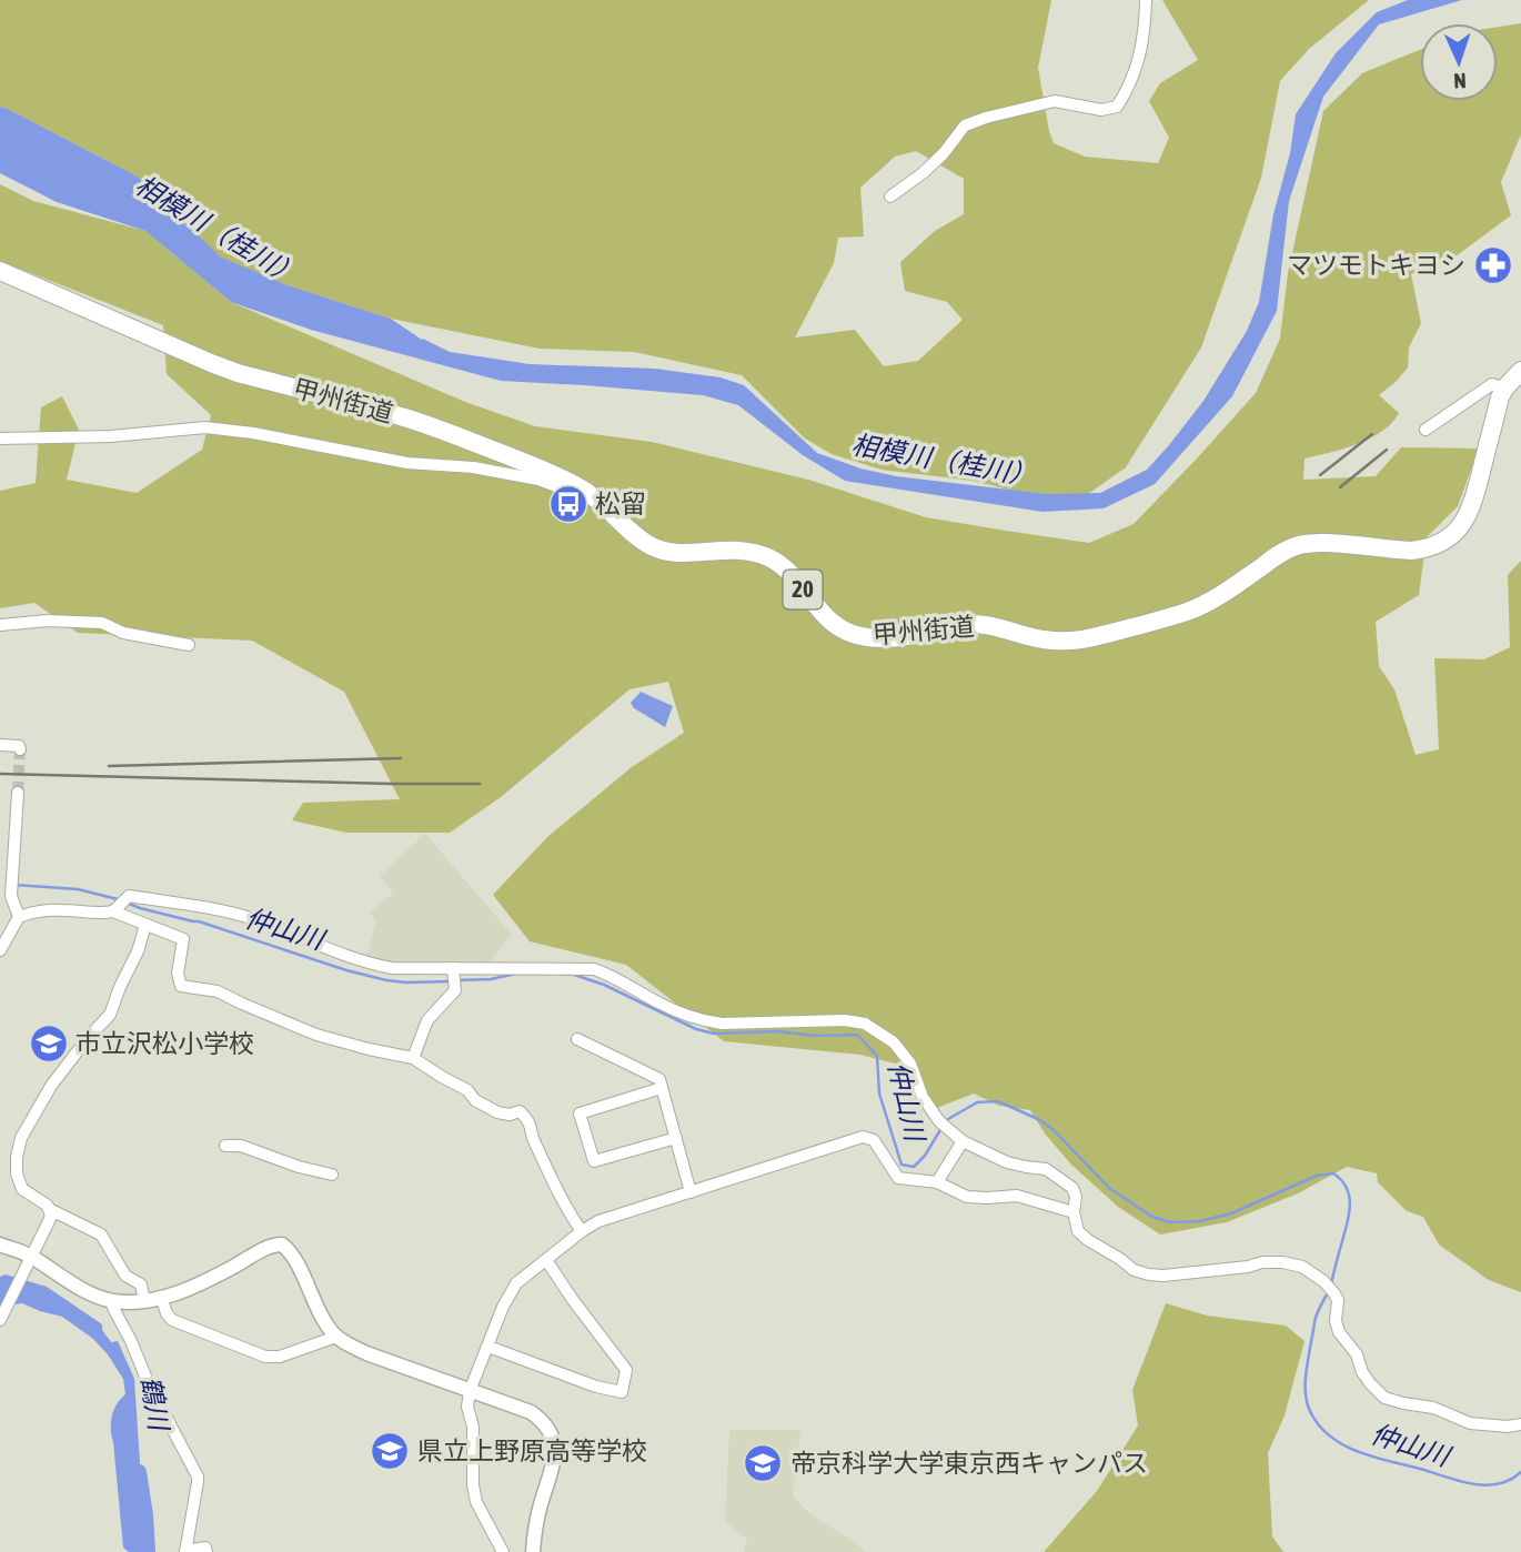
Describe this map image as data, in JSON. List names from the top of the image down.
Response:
{
  "streets": {
    "highway": ["甲州街道", "20"]
  },
  "water": ["相模川（桂川）", "仲山川", "鶴川"],
  "places": {
    "pharmacy": ["マツモトキヨシ"],
    "bus stop": ["松留"],
    "school or university": ["市立沢松小学校", "県立上野原高等学校", "帝京科学大学東京西キャンパス"]
  },
  "north": "bottom"
}
